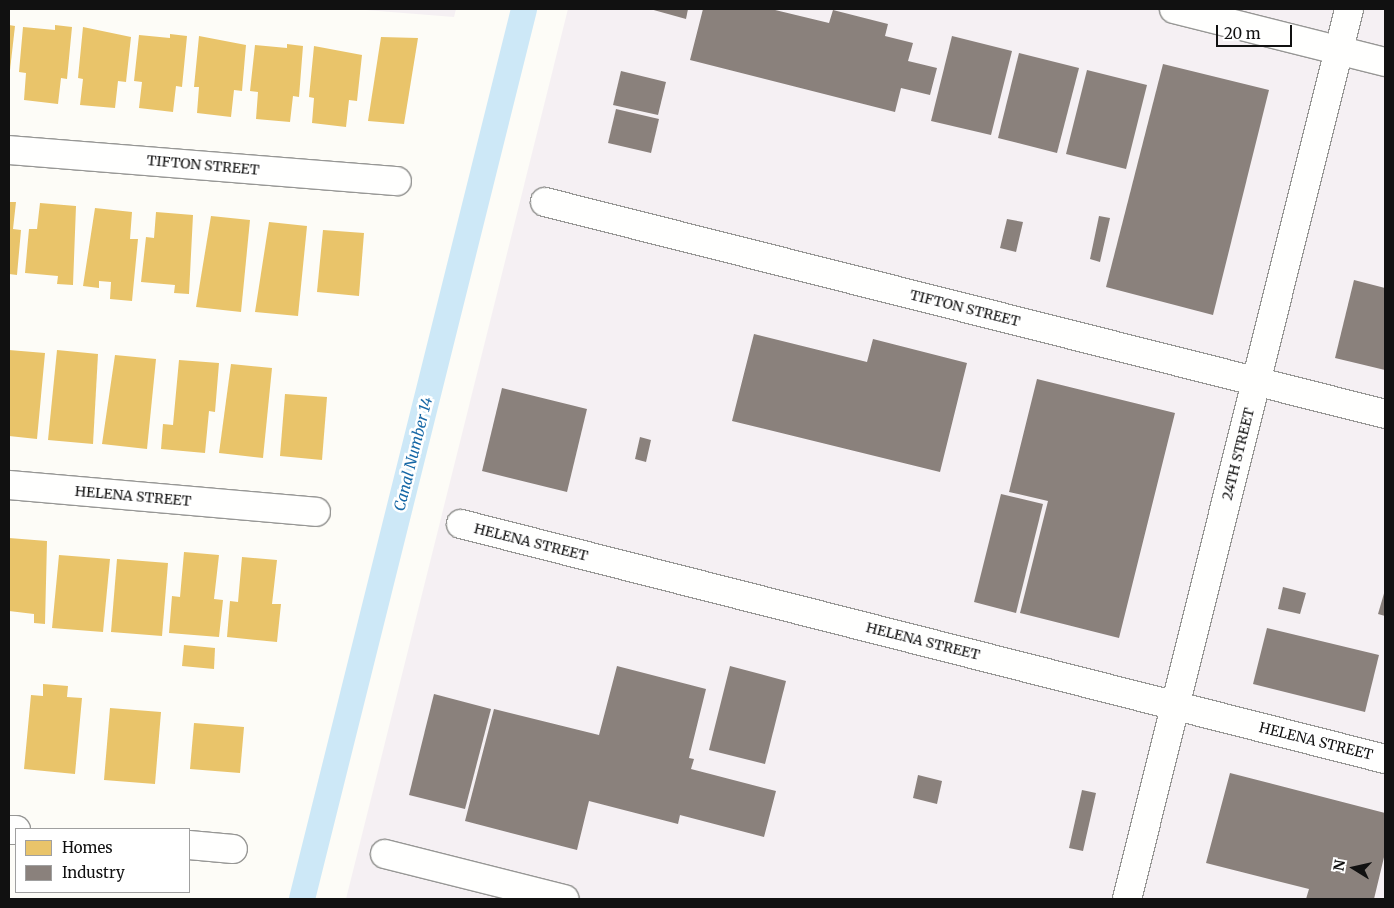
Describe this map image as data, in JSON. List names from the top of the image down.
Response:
{
  "streets": {
    "street": ["TIFTON STREET", "24TH STREET", "HELENA STREET"]
  },
  "crossings": [
    ["TIFTON STREET", "24TH STREET"],
    ["24TH STREET", "HELENA STREET"]
  ],
  "water": ["Canal Number 14"],
  "legend": ["Homes", "Industry"],
  "scale_bar": "20 m",
  "north": "left"
}
